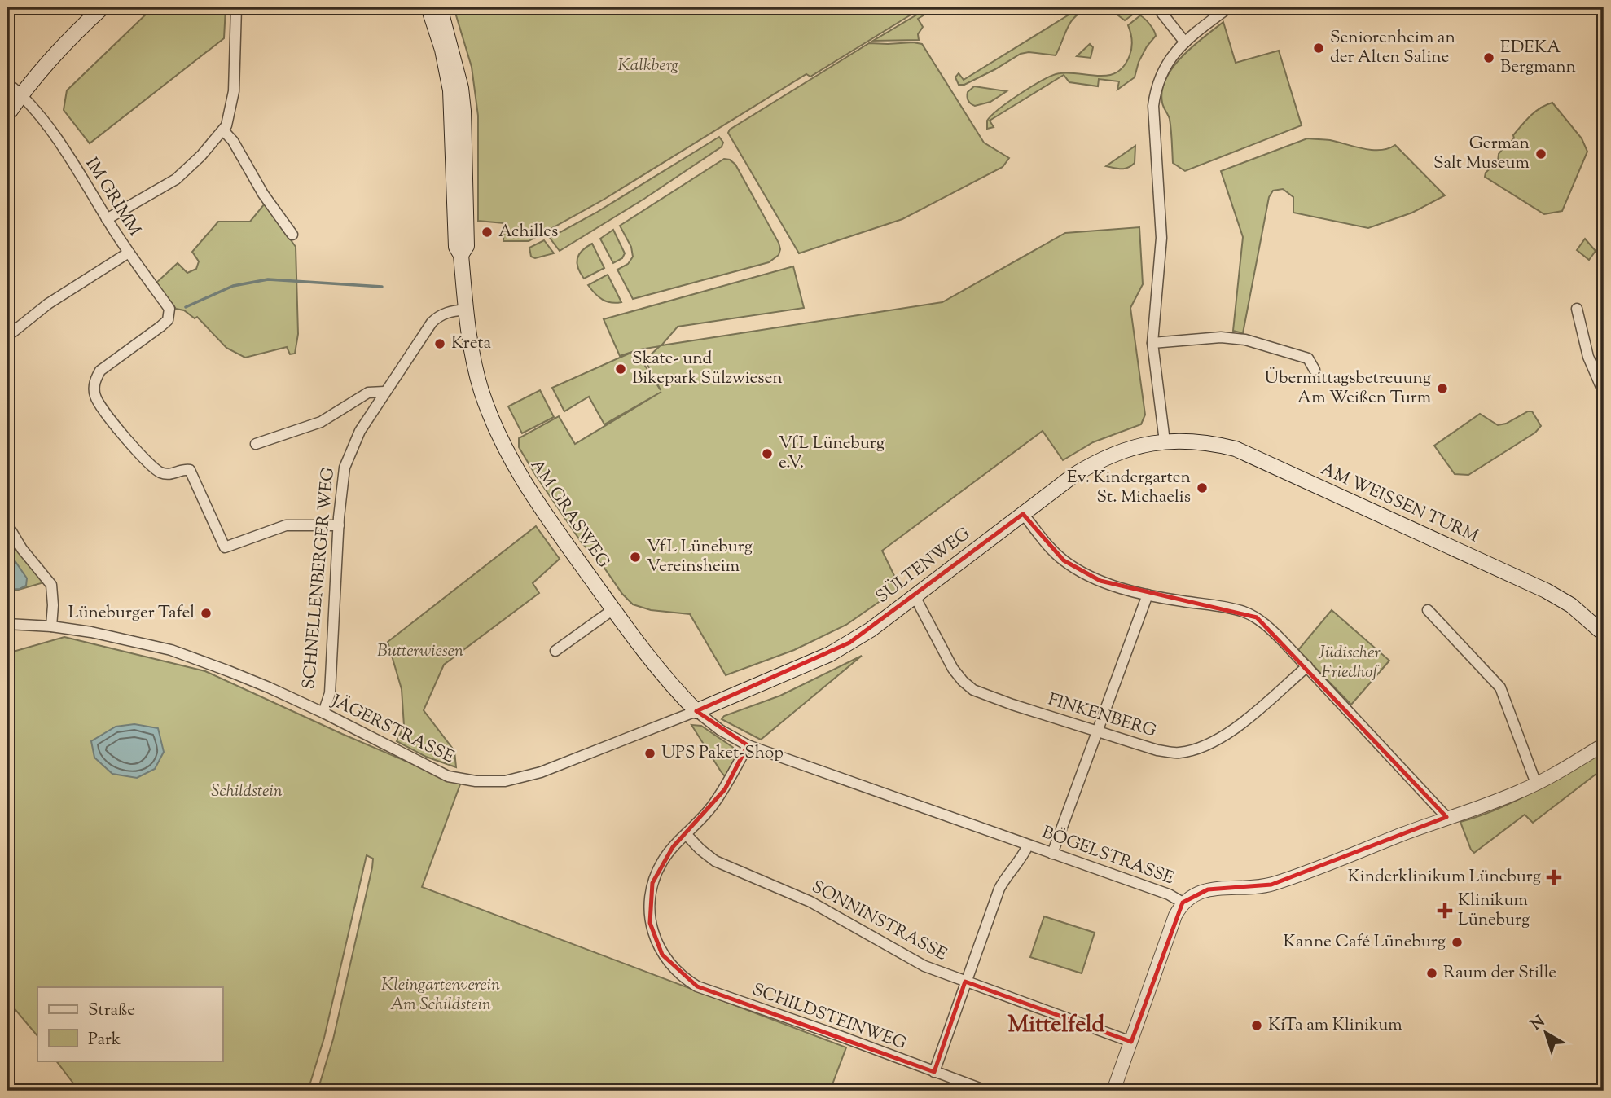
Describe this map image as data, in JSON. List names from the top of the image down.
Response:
{
  "streets": {
    "main road": ["AM WEISSEN TURM", "AM GRASWEG", "SÜLTENWEG"],
    "street": [
      "IM GRIMM",
      "SCHNELLENBERGER WEG",
      "FINKENBERG",
      "JÄGERSTRASSE",
      "BÖGELSTRASSE",
      "SONNINSTRASSE",
      "SCHILDSTEINWEG"
    ]
  },
  "crossings": [
    ["AM WEISSEN TURM", "SÜLTENWEG"],
    ["AM GRASWEG", "SÜLTENWEG"],
    ["AM GRASWEG", "SCHNELLENBERGER WEG"],
    ["AM GRASWEG", "JÄGERSTRASSE"],
    ["AM GRASWEG", "BÖGELSTRASSE"],
    ["SÜLTENWEG", "FINKENBERG"],
    ["SÜLTENWEG", "JÄGERSTRASSE"],
    ["SÜLTENWEG", "BÖGELSTRASSE"],
    ["SCHNELLENBERGER WEG", "JÄGERSTRASSE"],
    ["JÄGERSTRASSE", "BÖGELSTRASSE"],
    ["SONNINSTRASSE", "SCHILDSTEINWEG"]
  ],
  "districts": ["Mittelfeld"],
  "parks": [
    "Kalkberg",
    "Butterwiesen",
    "Jüdischer Friedhof",
    "Schildstein",
    "Kleingartenverein Am Schildstein"
  ],
  "places": {
    "other": [
      "Seniorenheim an der Alten Saline",
      "EDEKA Bergmann",
      "German Salt Museum",
      "Achilles",
      "Kreta",
      "Skate- und Bikepark Sülzwiesen",
      "Übermittagsbetreuung Am Weißen Turm",
      "VfL Lüneburg e.V.",
      "Ev. Kindergarten St. Michaelis",
      "VfL Lüneburg Vereinsheim",
      "Lüneburger Tafel",
      "UPS Paket-Shop",
      "Kanne Café Lüneburg",
      "Raum der Stille",
      "KiTa am Klinikum"
    ],
    "health": ["Kinderklinikum Lüneburg", "Klinikum Lüneburg"]
  },
  "legend": ["Straße", "Park"],
  "north": "top left"
}
